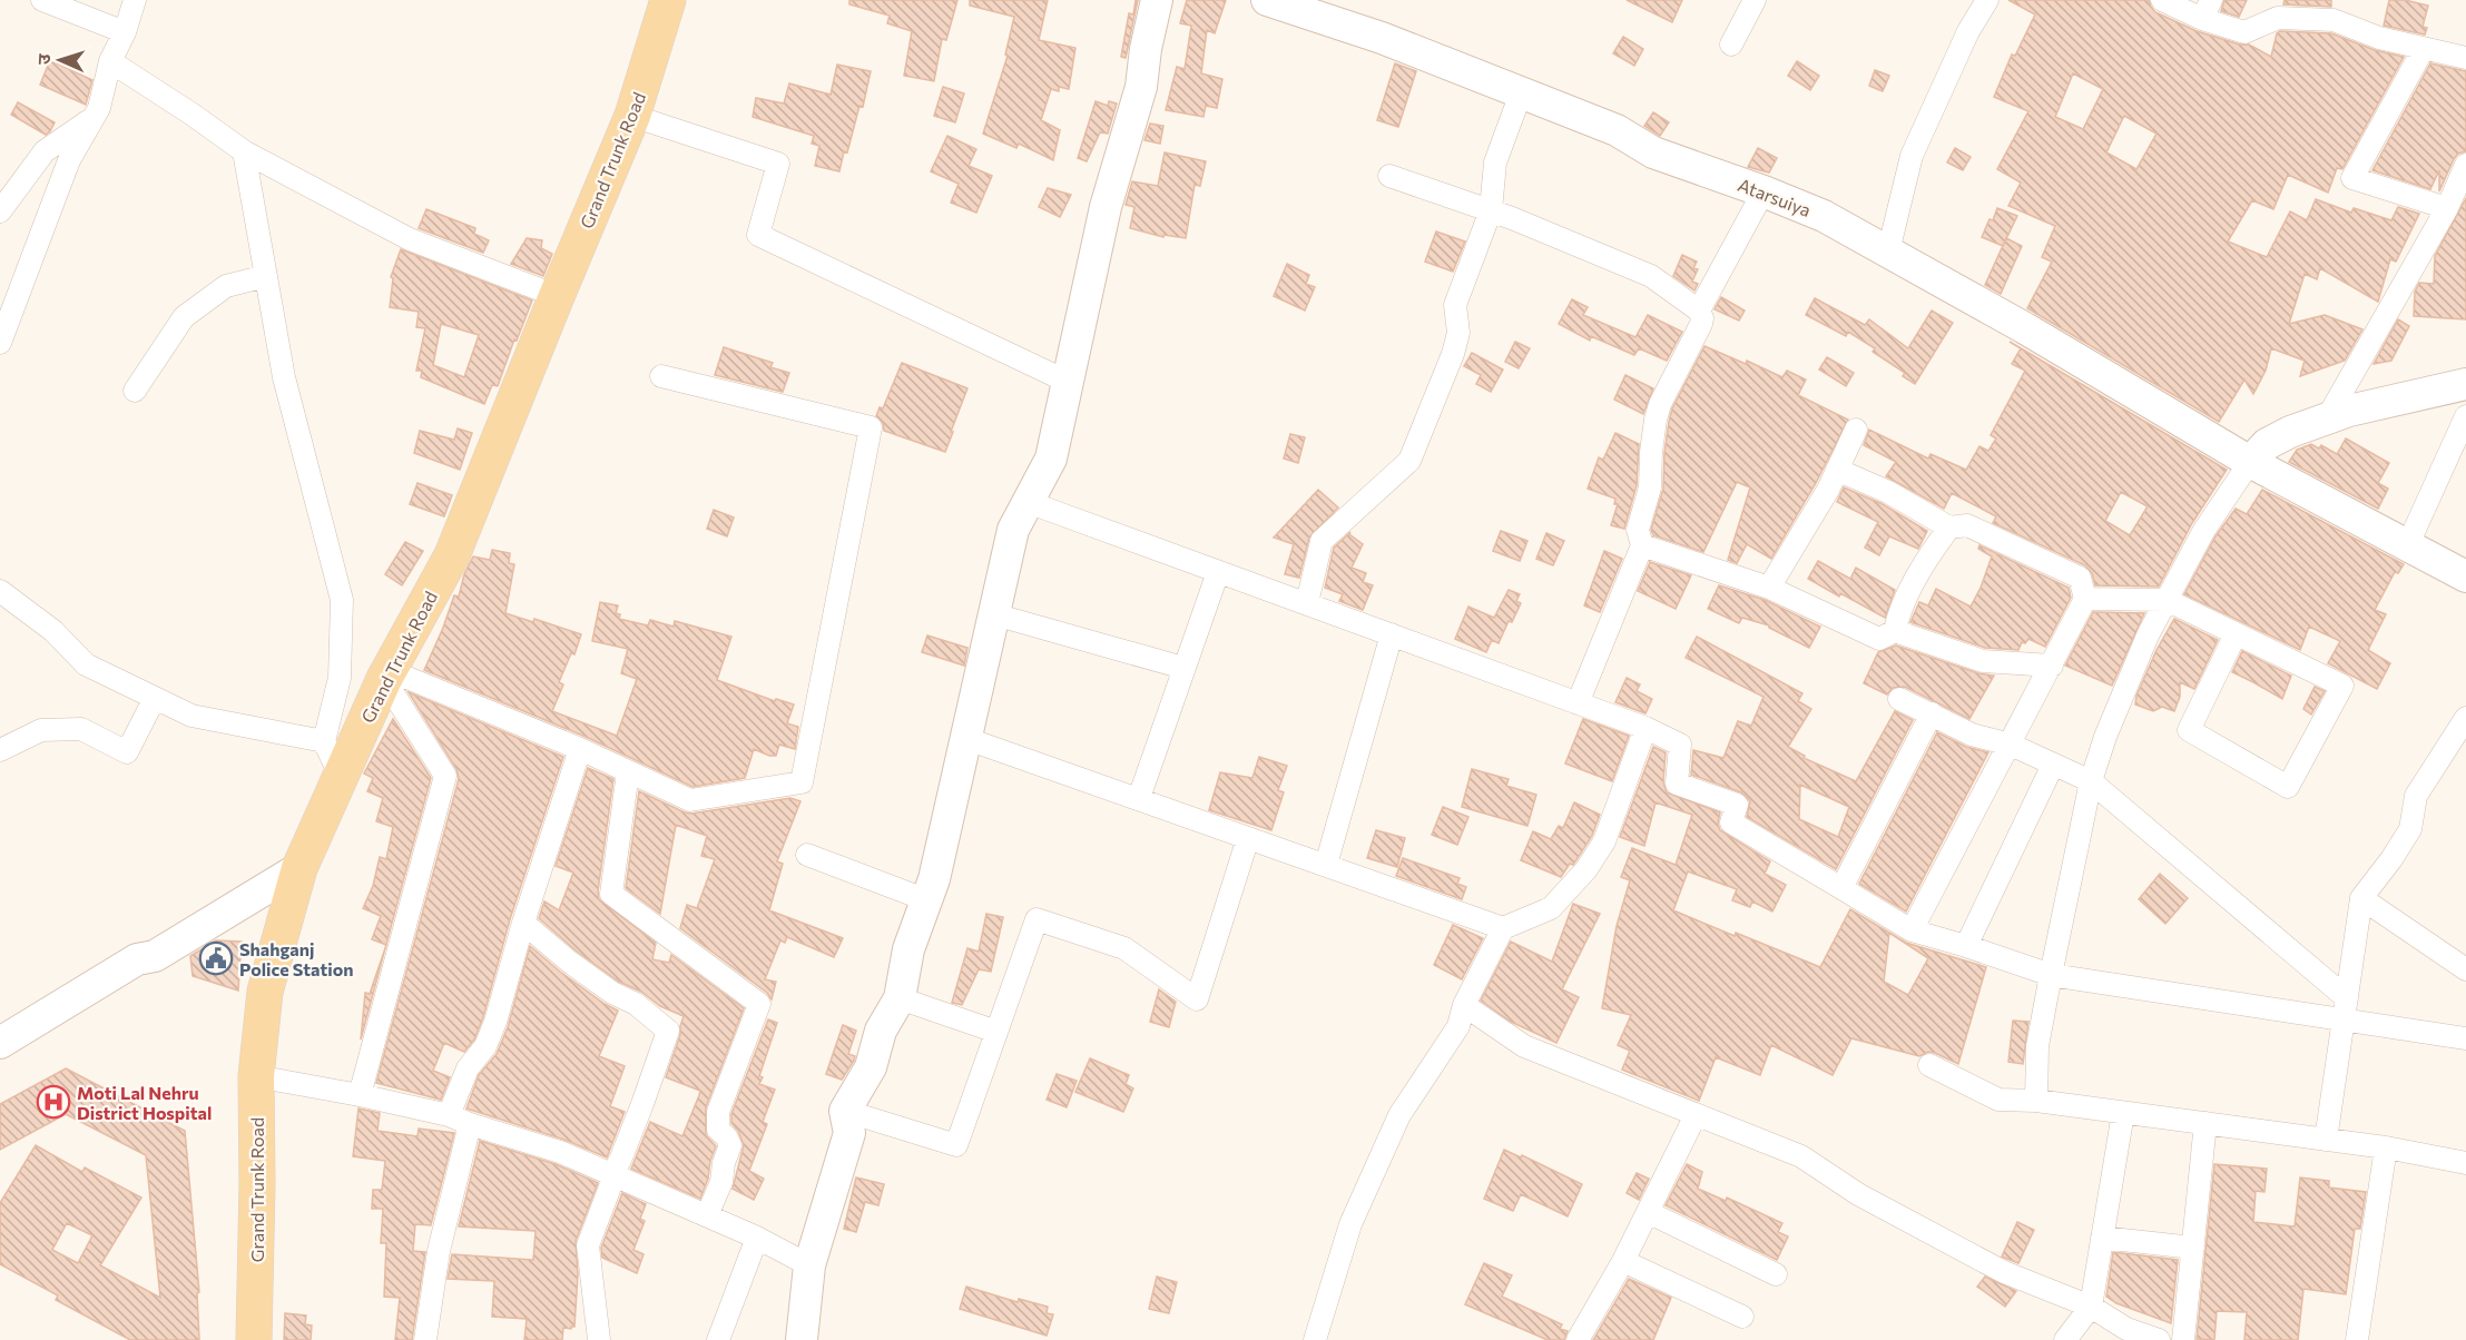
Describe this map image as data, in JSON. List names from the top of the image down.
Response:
{
  "streets": {
    "main road": ["Grand Trunk Road"],
    "street": ["Atarsuiya"]
  },
  "places": {
    "public building": ["Shahganj Police Station"],
    "hospital": ["Moti Lal Nehru District Hospital"]
  },
  "north": "left"
}
